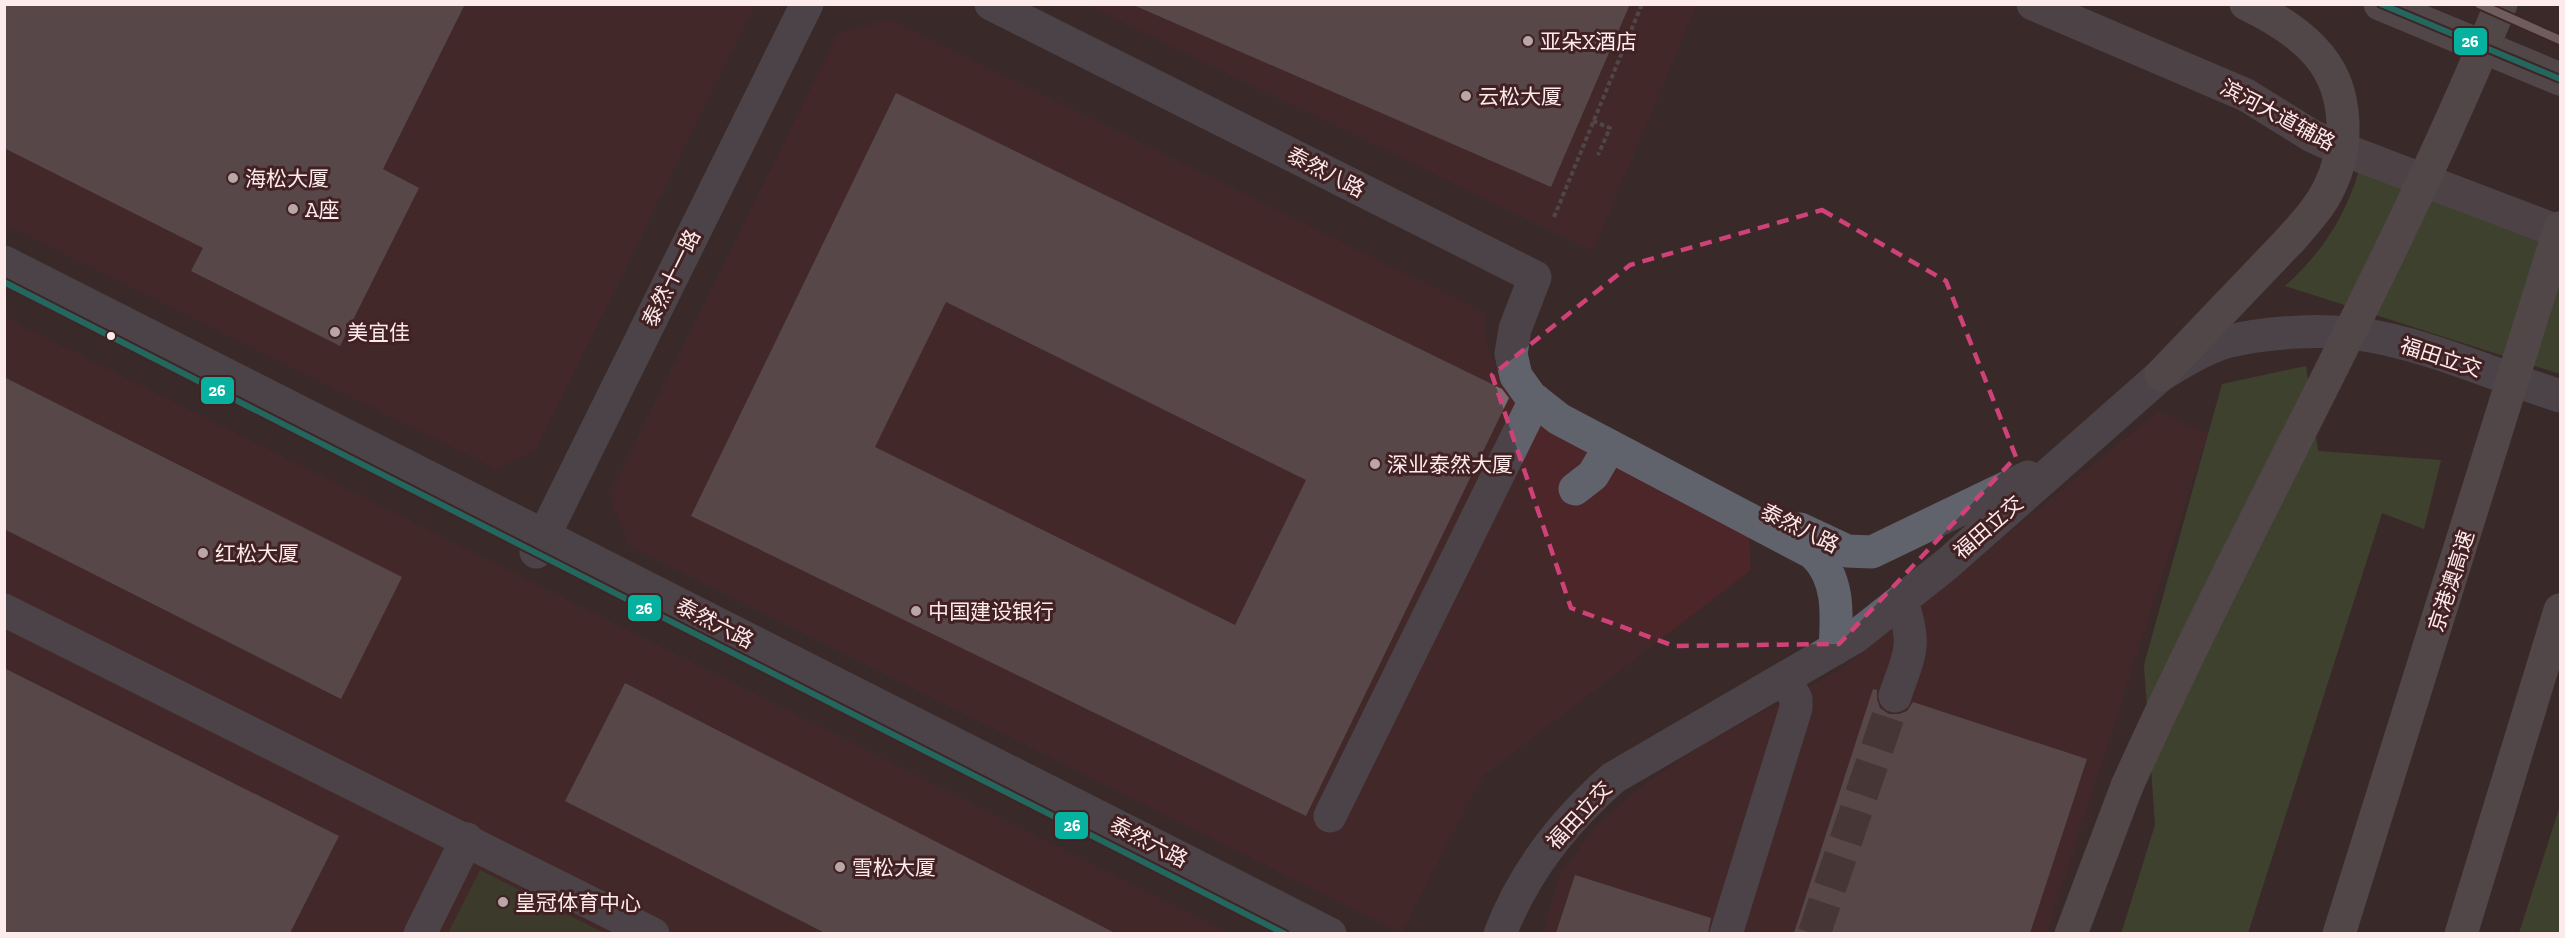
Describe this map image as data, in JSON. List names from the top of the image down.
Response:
{
  "streets": {
    "highway": ["京港澳高速"],
    "main road": ["滨河大道辅路"],
    "street": [
      "泰然八路",
      "泰然十一路",
      "福田立交",
      "泰然六路"
    ]
  },
  "crossings": [
    ["滨河大道辅路", "京港澳高速"],
    ["泰然八路", "福田立交"],
    ["泰然十一路", "泰然六路"]
  ],
  "places": [
    "亚朵X酒店",
    "云松大厦",
    "海松大厦",
    "A座",
    "美宜佳",
    "深业泰然大厦",
    "红松大厦",
    "中国建设银行",
    "雪松大厦",
    "皇冠体育中心"
  ],
  "lines": ["transit line 26"]
}
